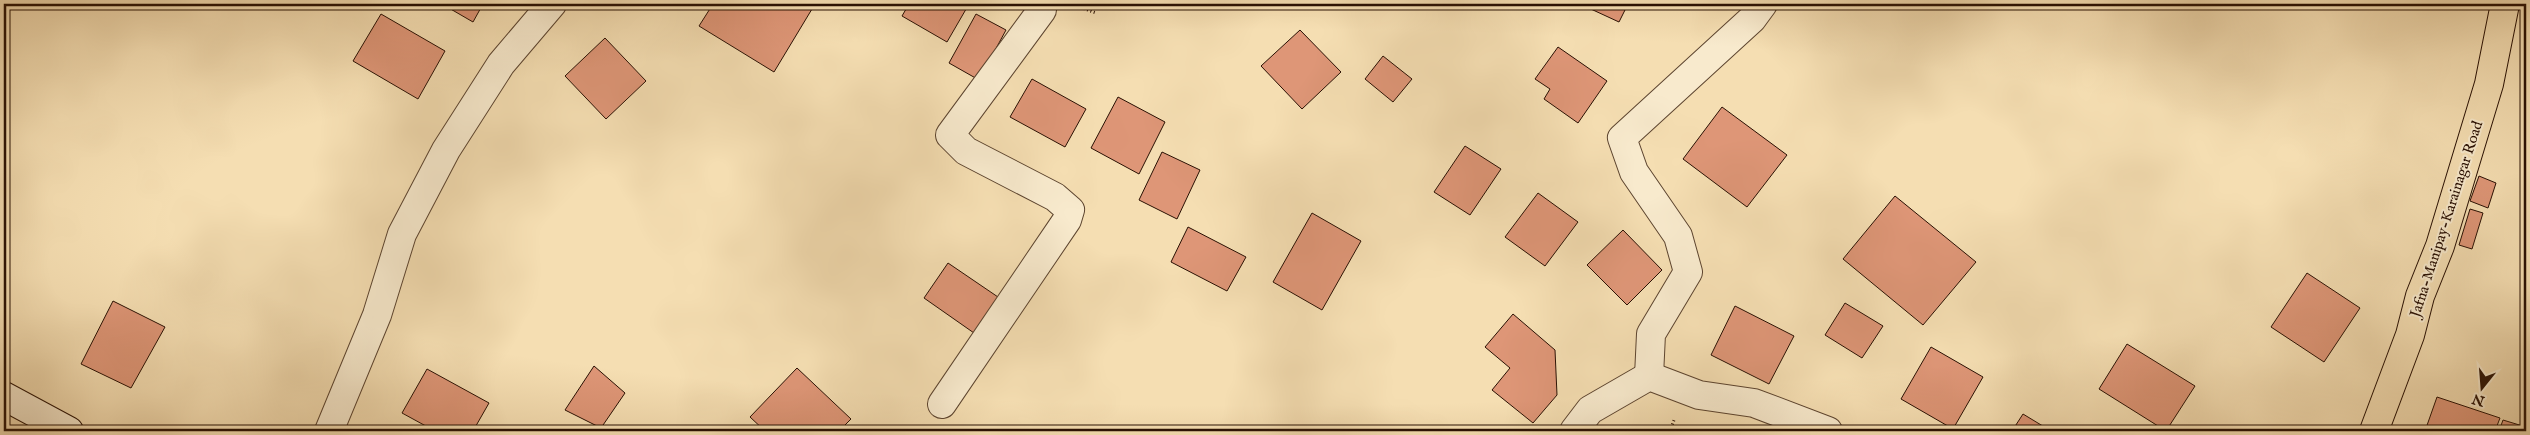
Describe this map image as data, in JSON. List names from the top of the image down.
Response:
{
  "streets": {
    "main road": ["Jafna-Manipay-Karainagar Road"]
  },
  "north": "bottom"
}
